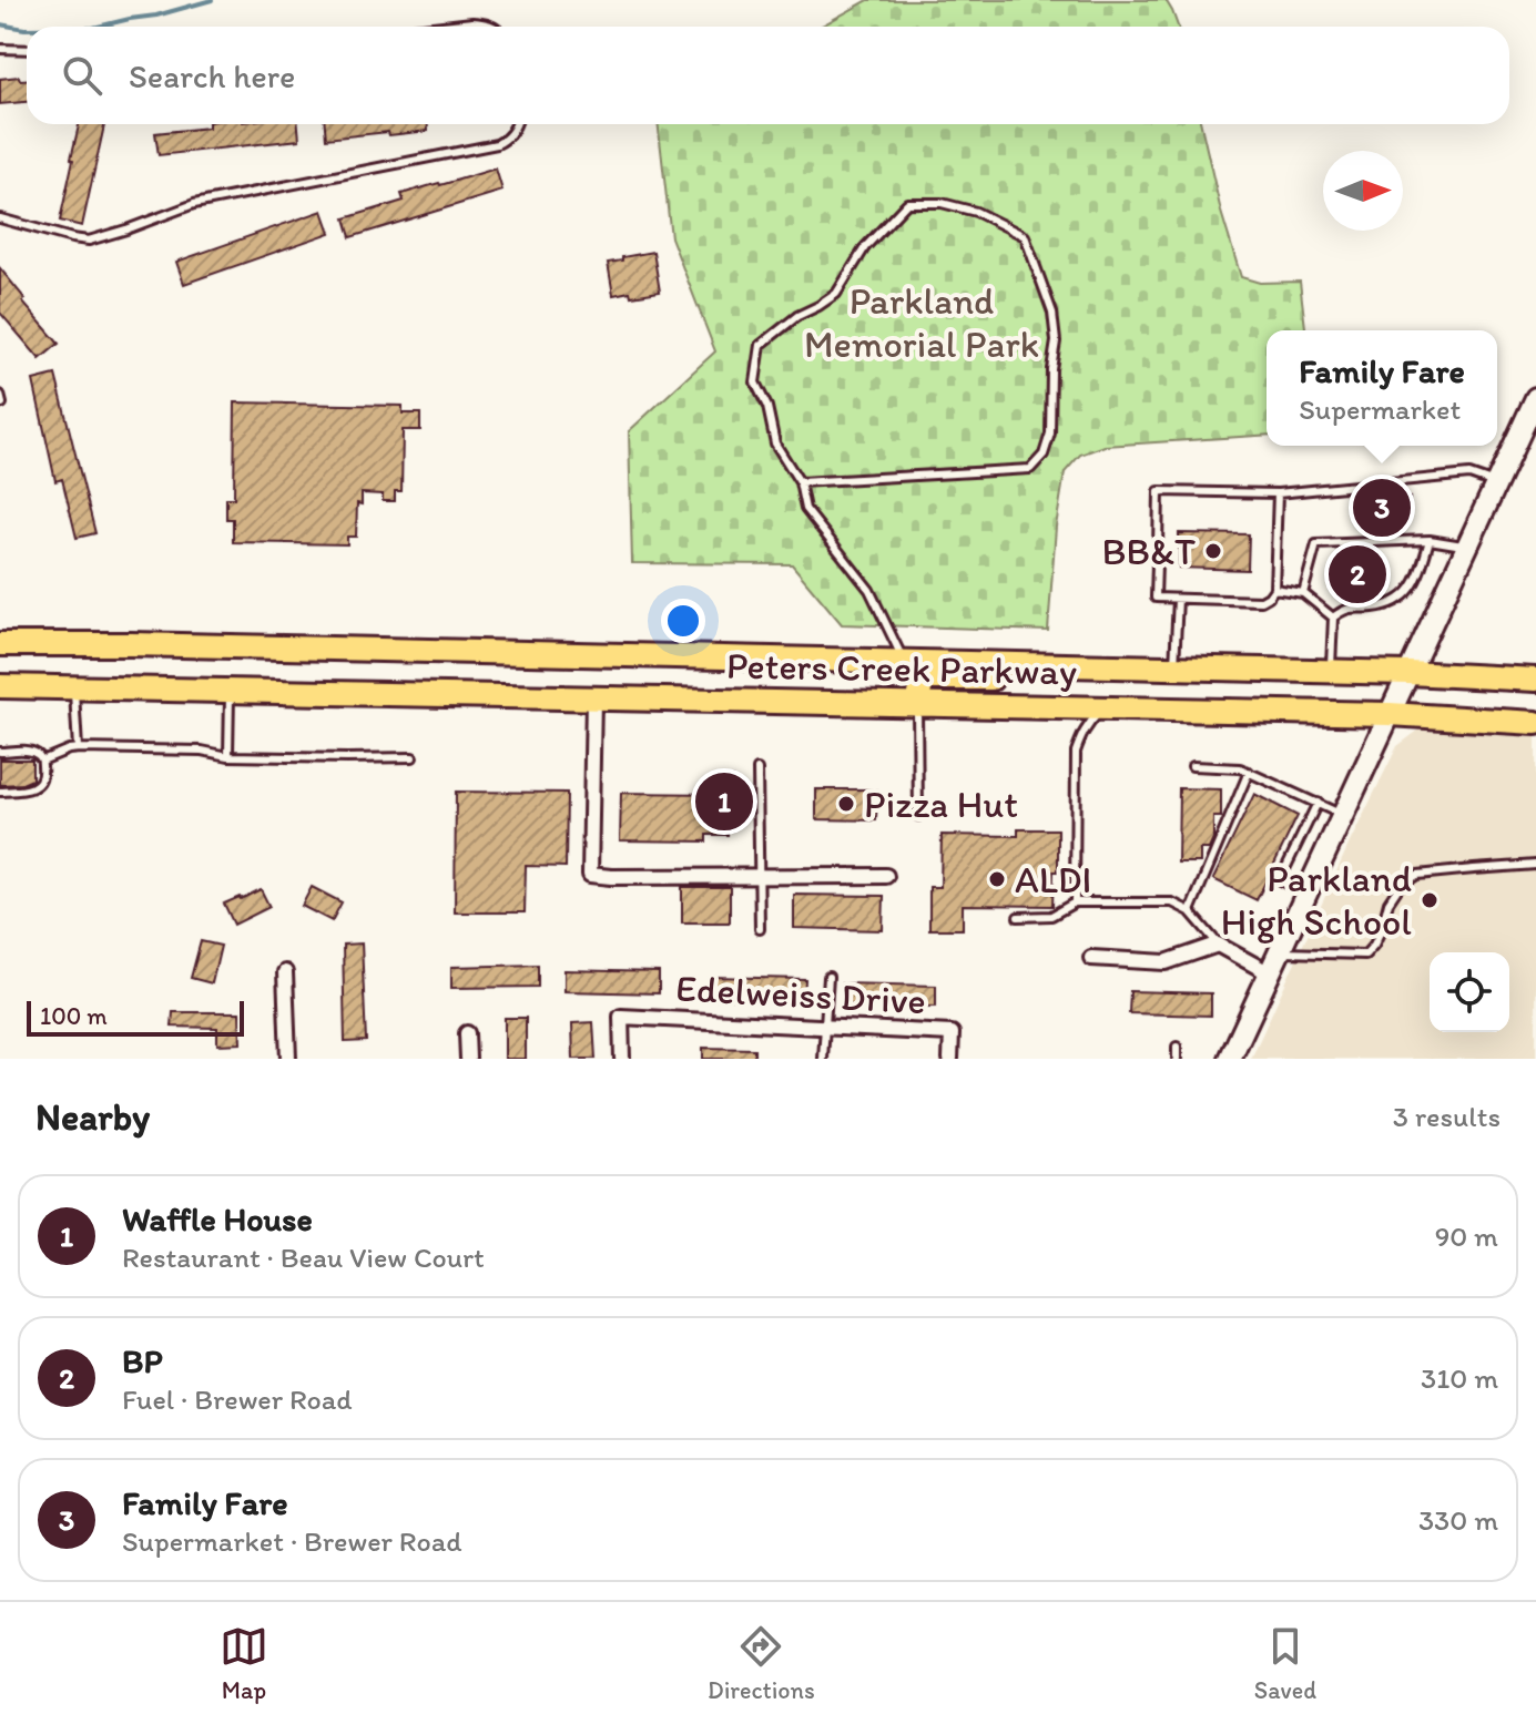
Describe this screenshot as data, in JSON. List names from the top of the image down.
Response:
{
  "streets": {
    "main road": ["Peters Creek Parkway"],
    "street": ["Edelweiss Drive"]
  },
  "parks": ["Parkland Memorial Park"],
  "places": [
    "BB&T",
    "Pizza Hut",
    "ALDI",
    "Parkland High School"
  ],
  "scale_bar": "100 m",
  "north": "right",
  "page": {
    "search": "Search here",
    "popup": ["Family Fare", "Supermarket"],
    "pins": ["3", "2", "1"],
    "scale": "100 m",
    "heading": ["Nearby", "3 results"],
    "list": [
      {
        "mark": "1",
        "name": "Waffle House",
        "note": "Restaurant · Beau View Court",
        "value": "90 m"
      },
      {
        "mark": "2",
        "name": "BP",
        "note": "Fuel · Brewer Road",
        "value": "310 m"
      },
      {
        "mark": "3",
        "name": "Family Fare",
        "note": "Supermarket · Brewer Road",
        "value": "330 m"
      }
    ],
    "nav": ["Map", "Directions", "Saved"]
  }
}
